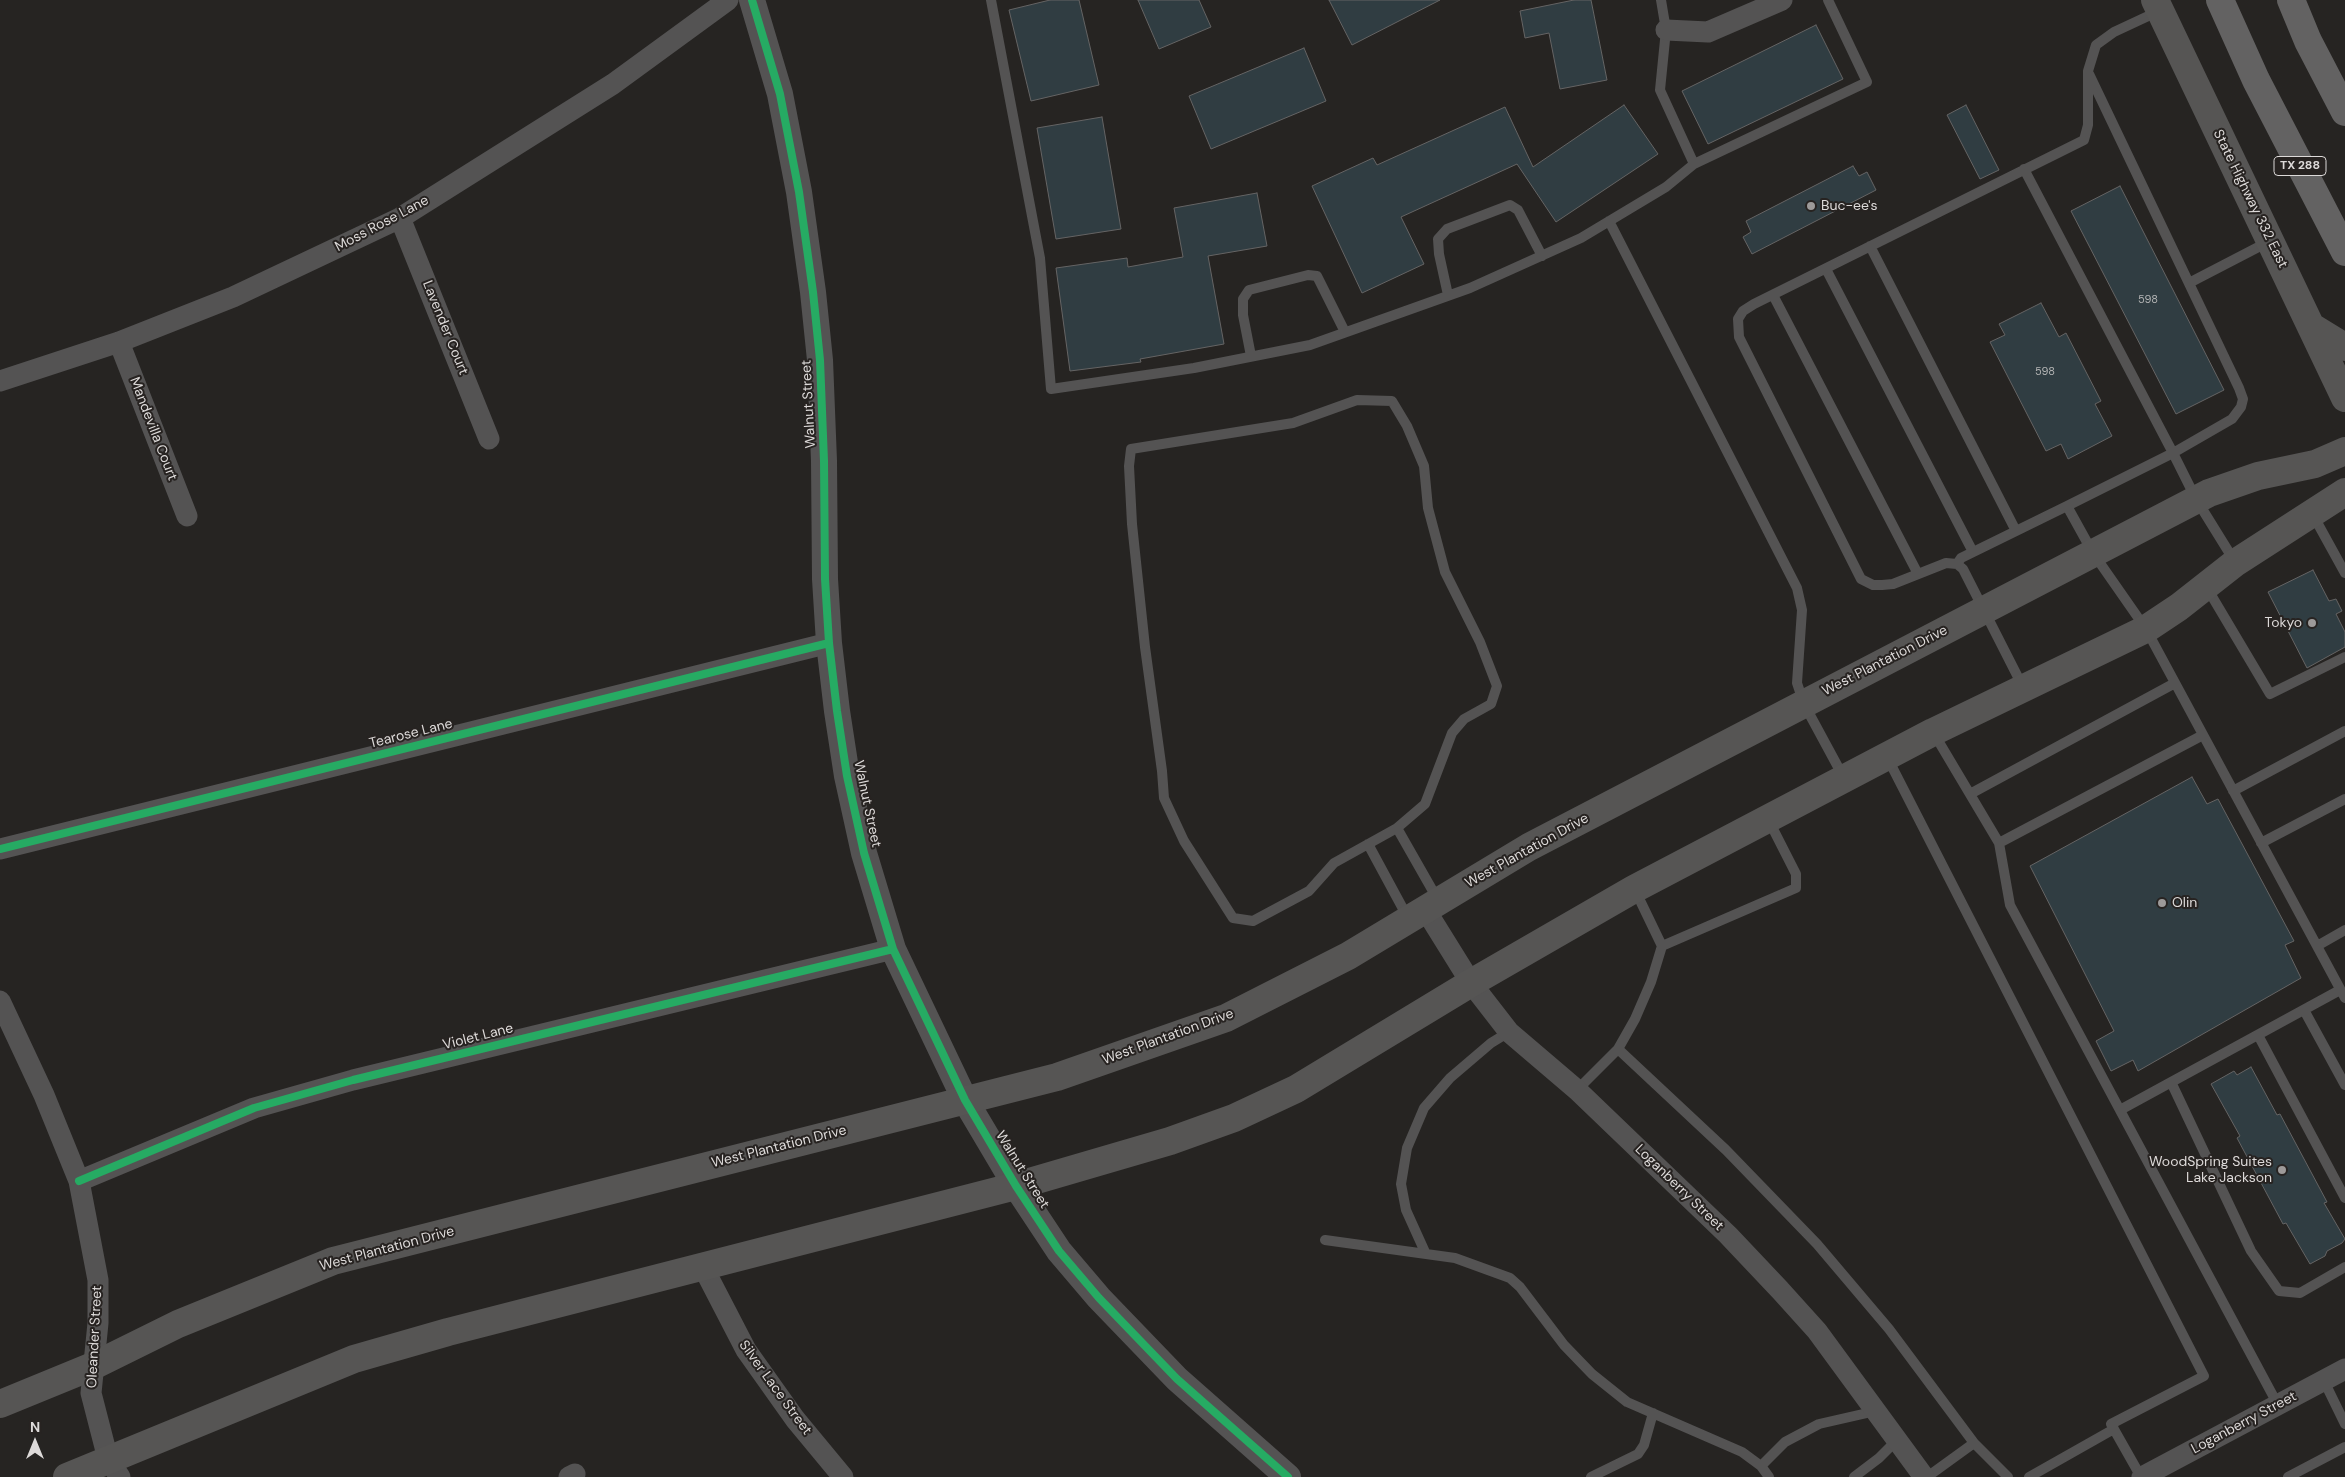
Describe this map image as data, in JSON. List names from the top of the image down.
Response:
{
  "streets": {
    "highway": ["TX 288"],
    "main road": ["State Highway 332 East", "West Plantation Drive"],
    "street": [
      "Moss Rose Lane",
      "Lavender Court",
      "Walnut Street",
      "Mandevilla Court",
      "Tearose Lane",
      "Violet Lane",
      "Loganberry Street",
      "Oleander Street",
      "Silver Lace Street"
    ]
  },
  "crossings": [
    ["Moss Rose Lane", "Lavender Court"],
    ["Moss Rose Lane", "Mandevilla Court"],
    ["Walnut Street", "West Plantation Drive"],
    ["Walnut Street", "Tearose Lane"],
    ["Walnut Street", "Violet Lane"],
    ["West Plantation Drive", "Loganberry Street"],
    ["West Plantation Drive", "Oleander Street"],
    ["Violet Lane", "Oleander Street"]
  ],
  "places": [
    "Buc-ee's",
    "Tokyo",
    "Olin",
    "WoodSpring Suites Lake Jackson"
  ],
  "house_numbers": ["598", "598"],
  "north": "top"
}
